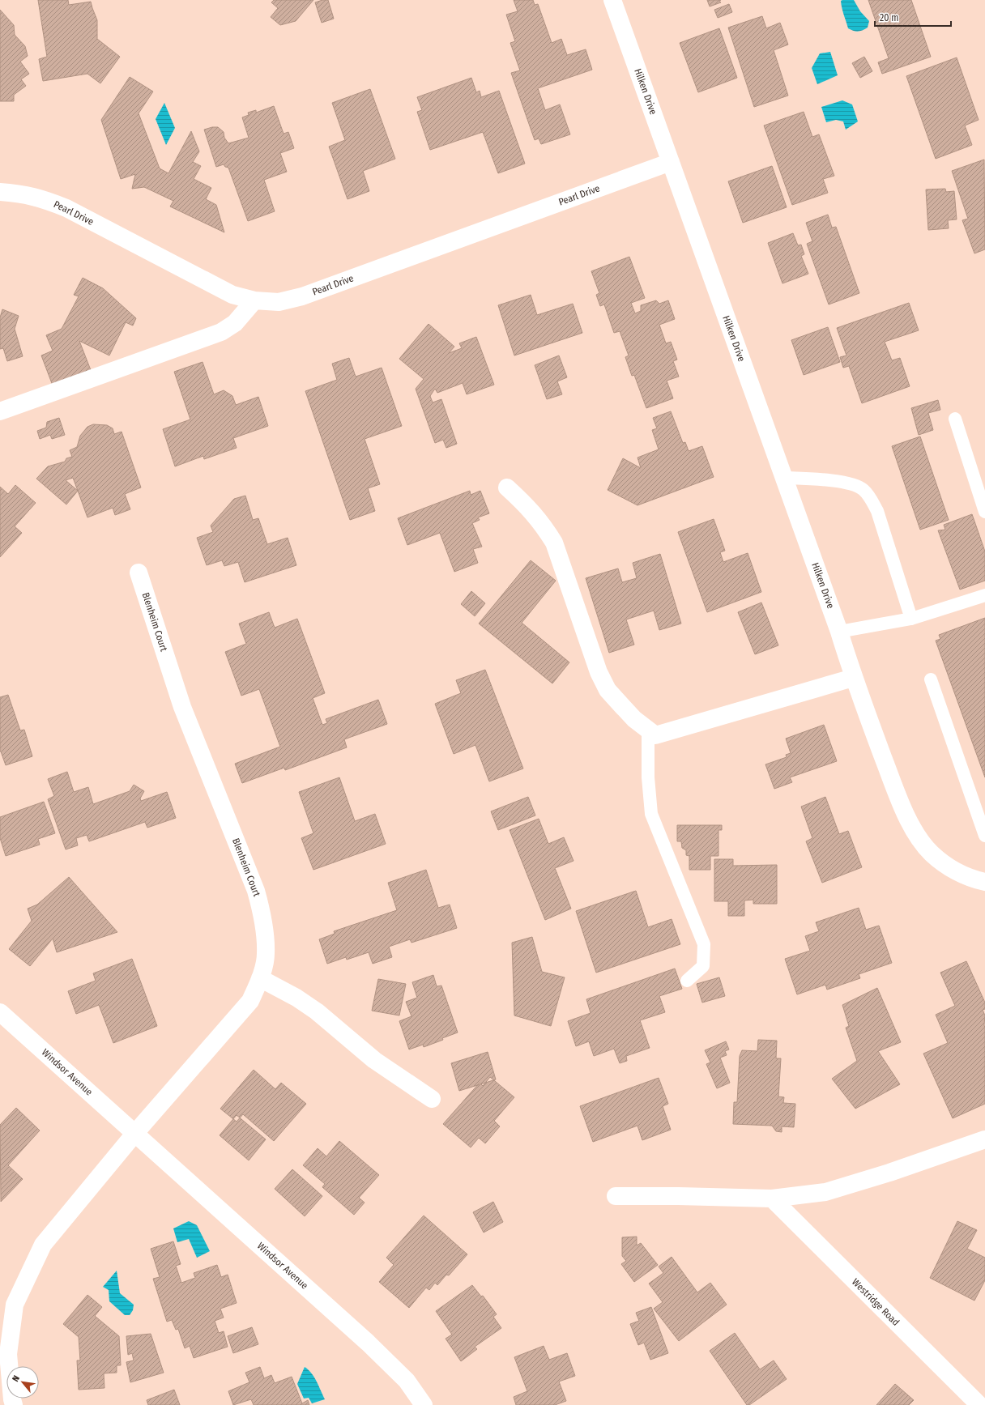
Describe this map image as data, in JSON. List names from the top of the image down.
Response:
{
  "streets": {
    "street": [
      "Hilken Drive",
      "Pearl Drive",
      "Blenheim Court",
      "Windsor Avenue",
      "Westridge Road"
    ]
  },
  "crossings": [
    ["Hilken Drive", "Pearl Drive"],
    ["Blenheim Court", "Windsor Avenue"]
  ],
  "scale_bar": "20 m",
  "north": "top left"
}
